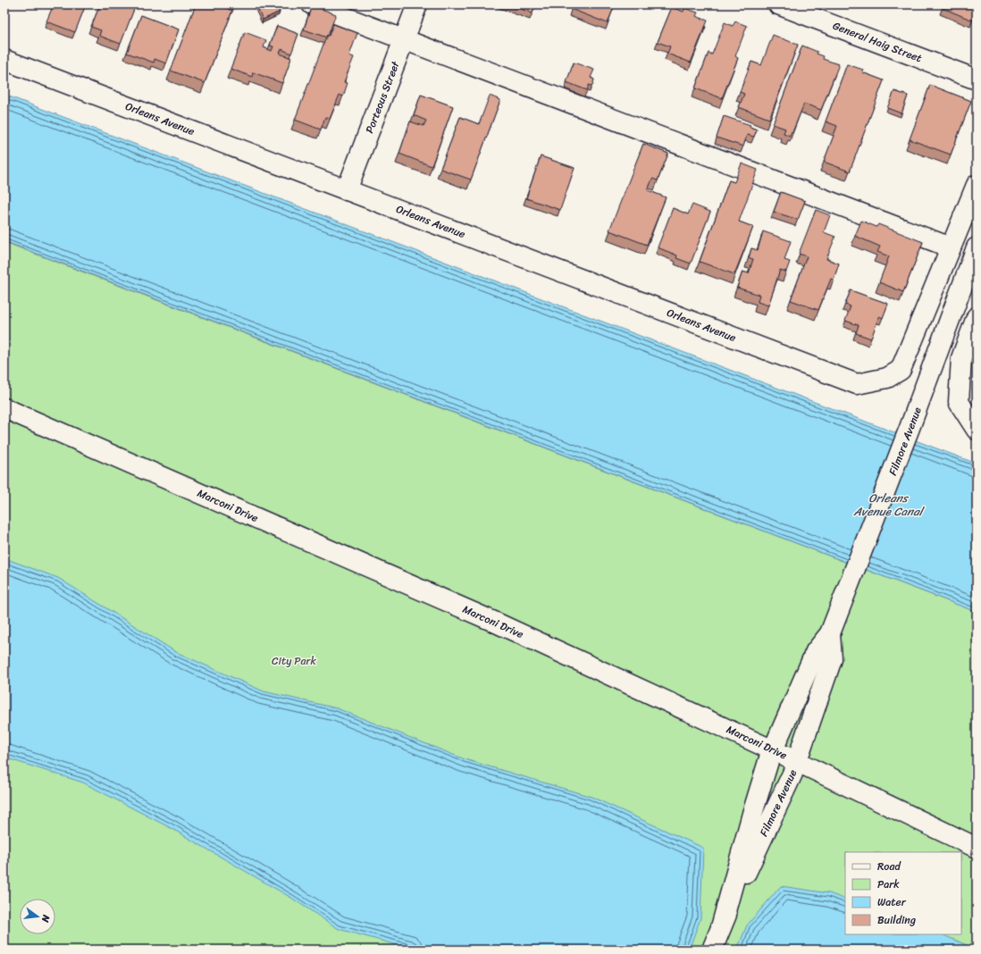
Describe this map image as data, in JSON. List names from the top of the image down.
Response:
{
  "streets": {
    "street": [
      "General Haig Street",
      "Porteous Street",
      "Orleans Avenue",
      "Filmore Avenue",
      "Marconi Drive"
    ]
  },
  "crossings": [
    ["Porteous Street", "Orleans Avenue"],
    ["Filmore Avenue", "Marconi Drive"]
  ],
  "water": ["Orleans Avenue Canal"],
  "parks": ["City Park"],
  "legend": [
    "Road",
    "Park",
    "Water",
    "Building"
  ],
  "north": "right"
}
